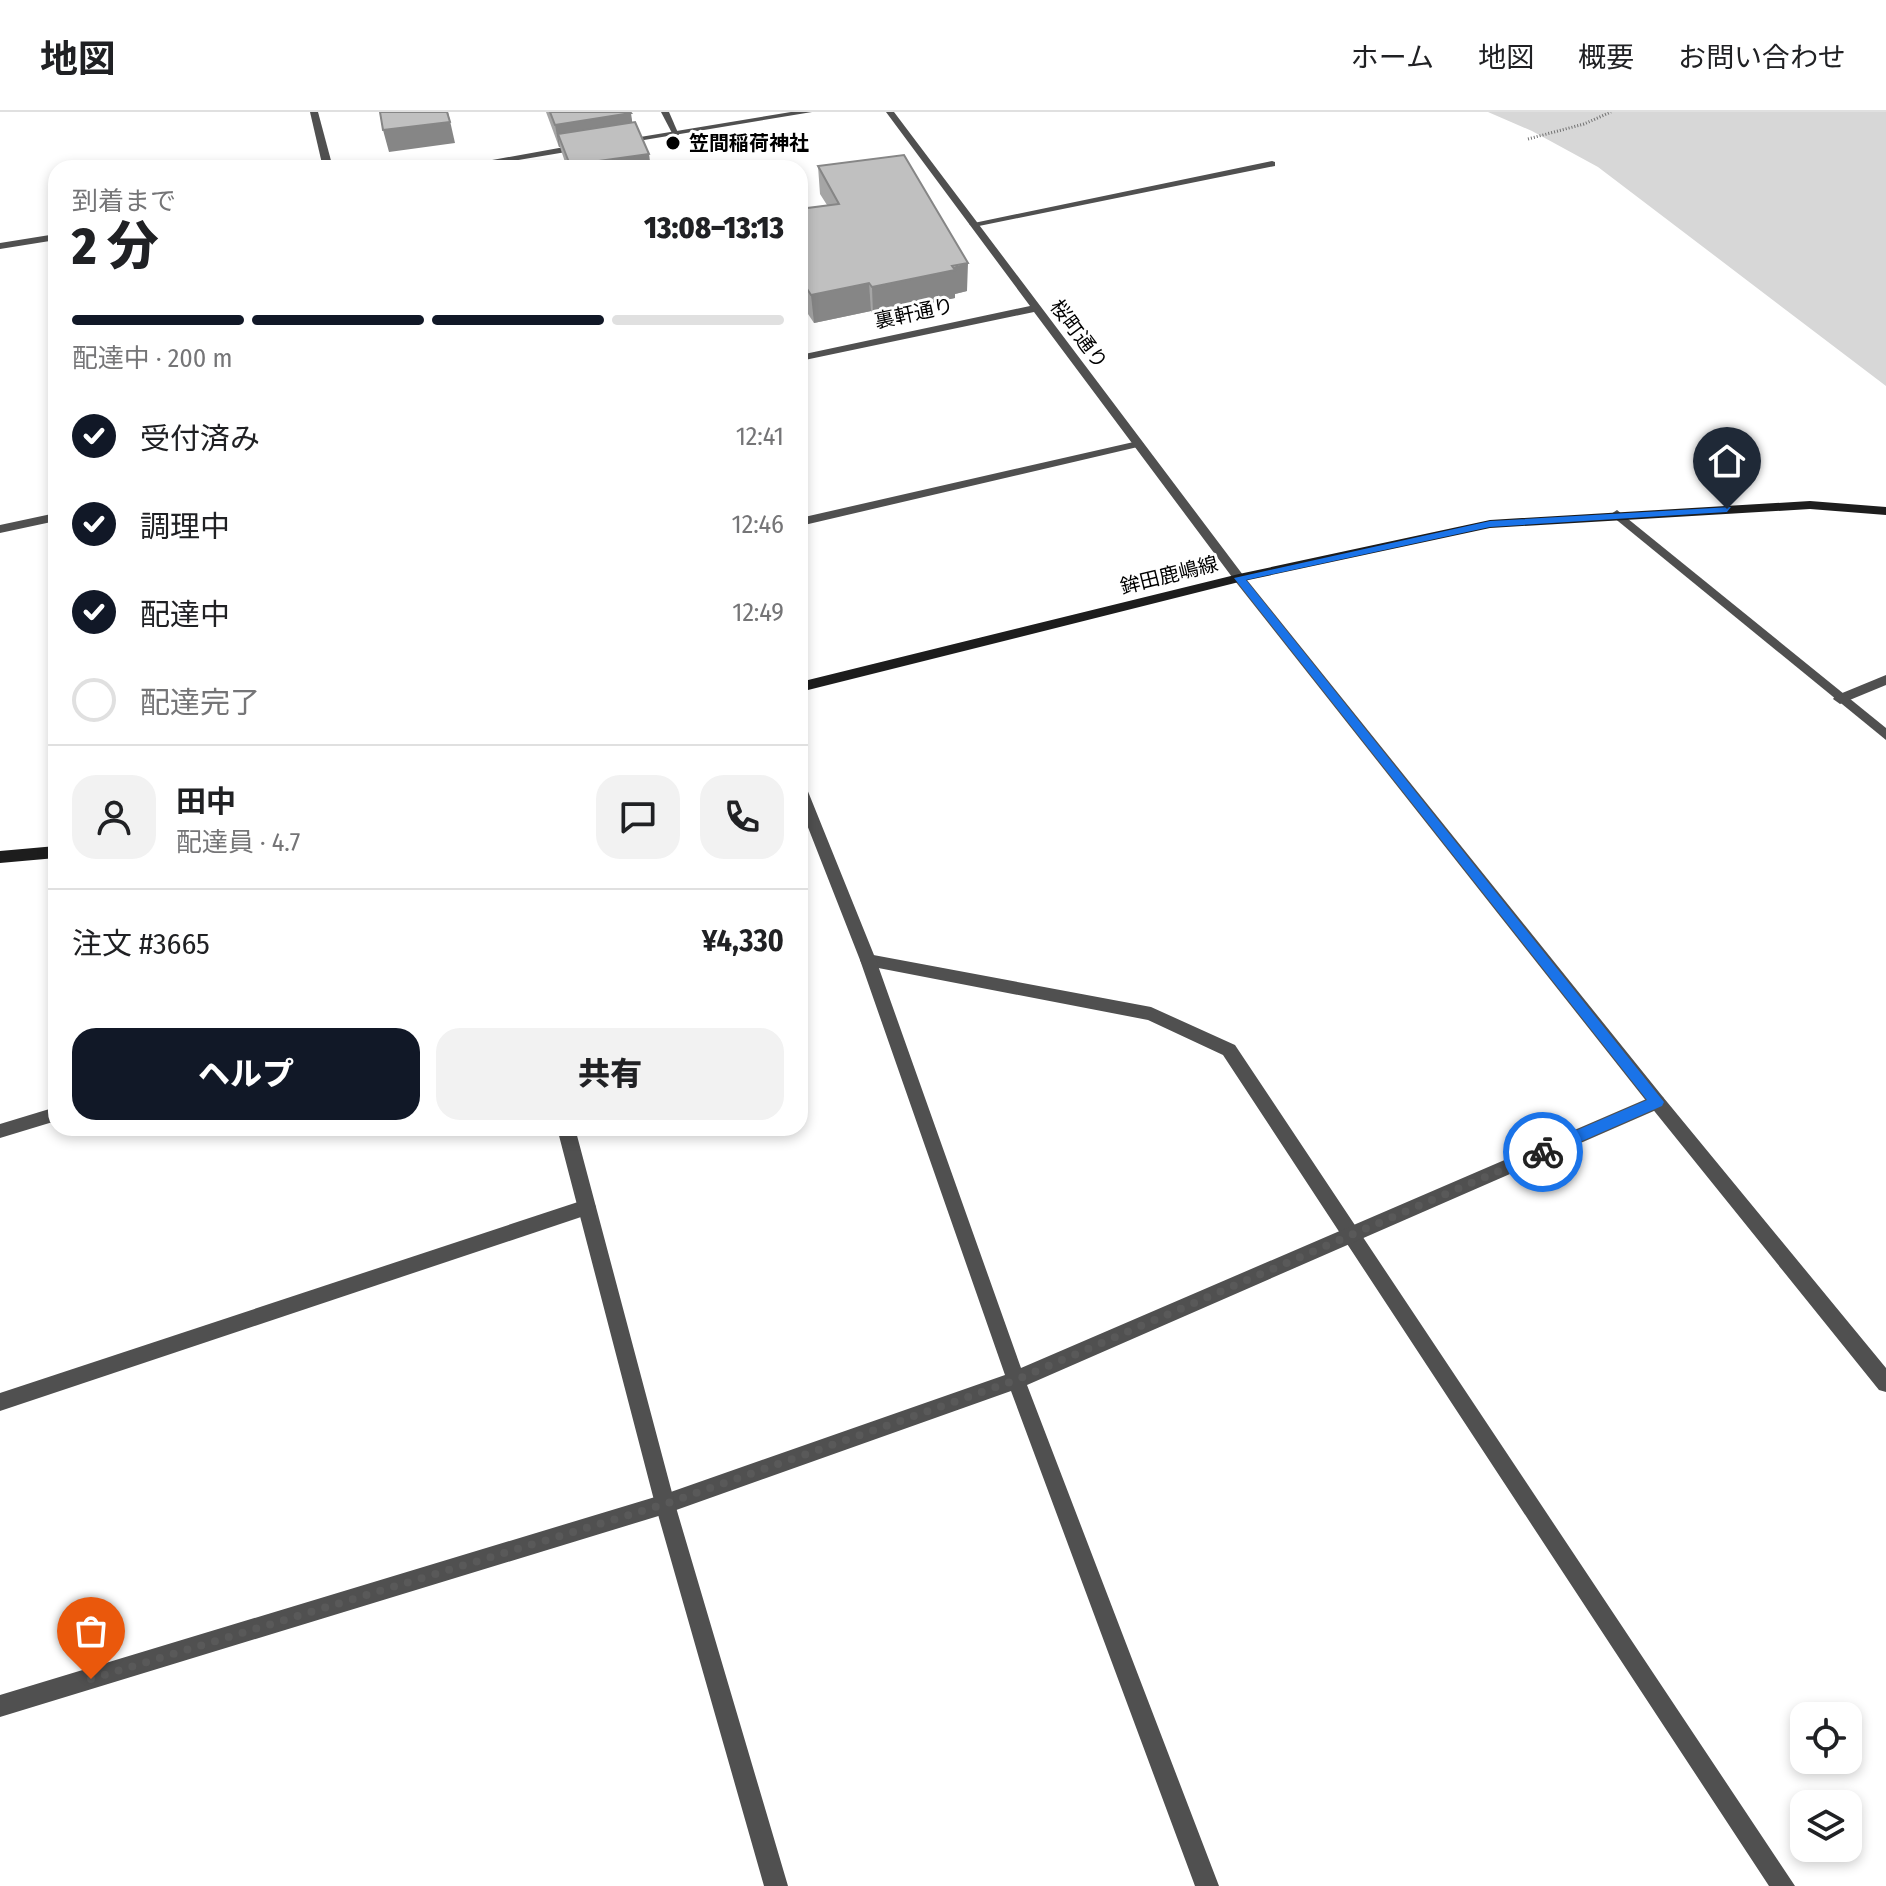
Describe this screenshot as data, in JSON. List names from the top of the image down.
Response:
{
  "streets": {
    "main road": ["鉾田鹿嶋線"],
    "street": ["裏軒通り", "桜町通り"]
  },
  "crossings": [
    ["裏軒通り", "桜町通り"],
    ["桜町通り", "鉾田鹿嶋線"]
  ],
  "places": ["笠間稲荷神社"],
  "page": {
    "header": "地図",
    "nav": [
      "ホーム",
      "地図",
      "概要",
      "お問い合わせ"
    ],
    "heading": ["2 分", "到着まで", "13:08–13:13"],
    "panel": [
      "田中",
      "配達員 · 4.7",
      "注文 #3665",
      "¥4,330"
    ],
    "bar": "配達中 · 200 m",
    "list": [
      ["受付済み", "12:41"],
      ["調理中", "12:46"],
      ["配達中", "12:49"],
      "配達完了"
    ],
    "buttons": ["ヘルプ", "共有"]
  }
}
